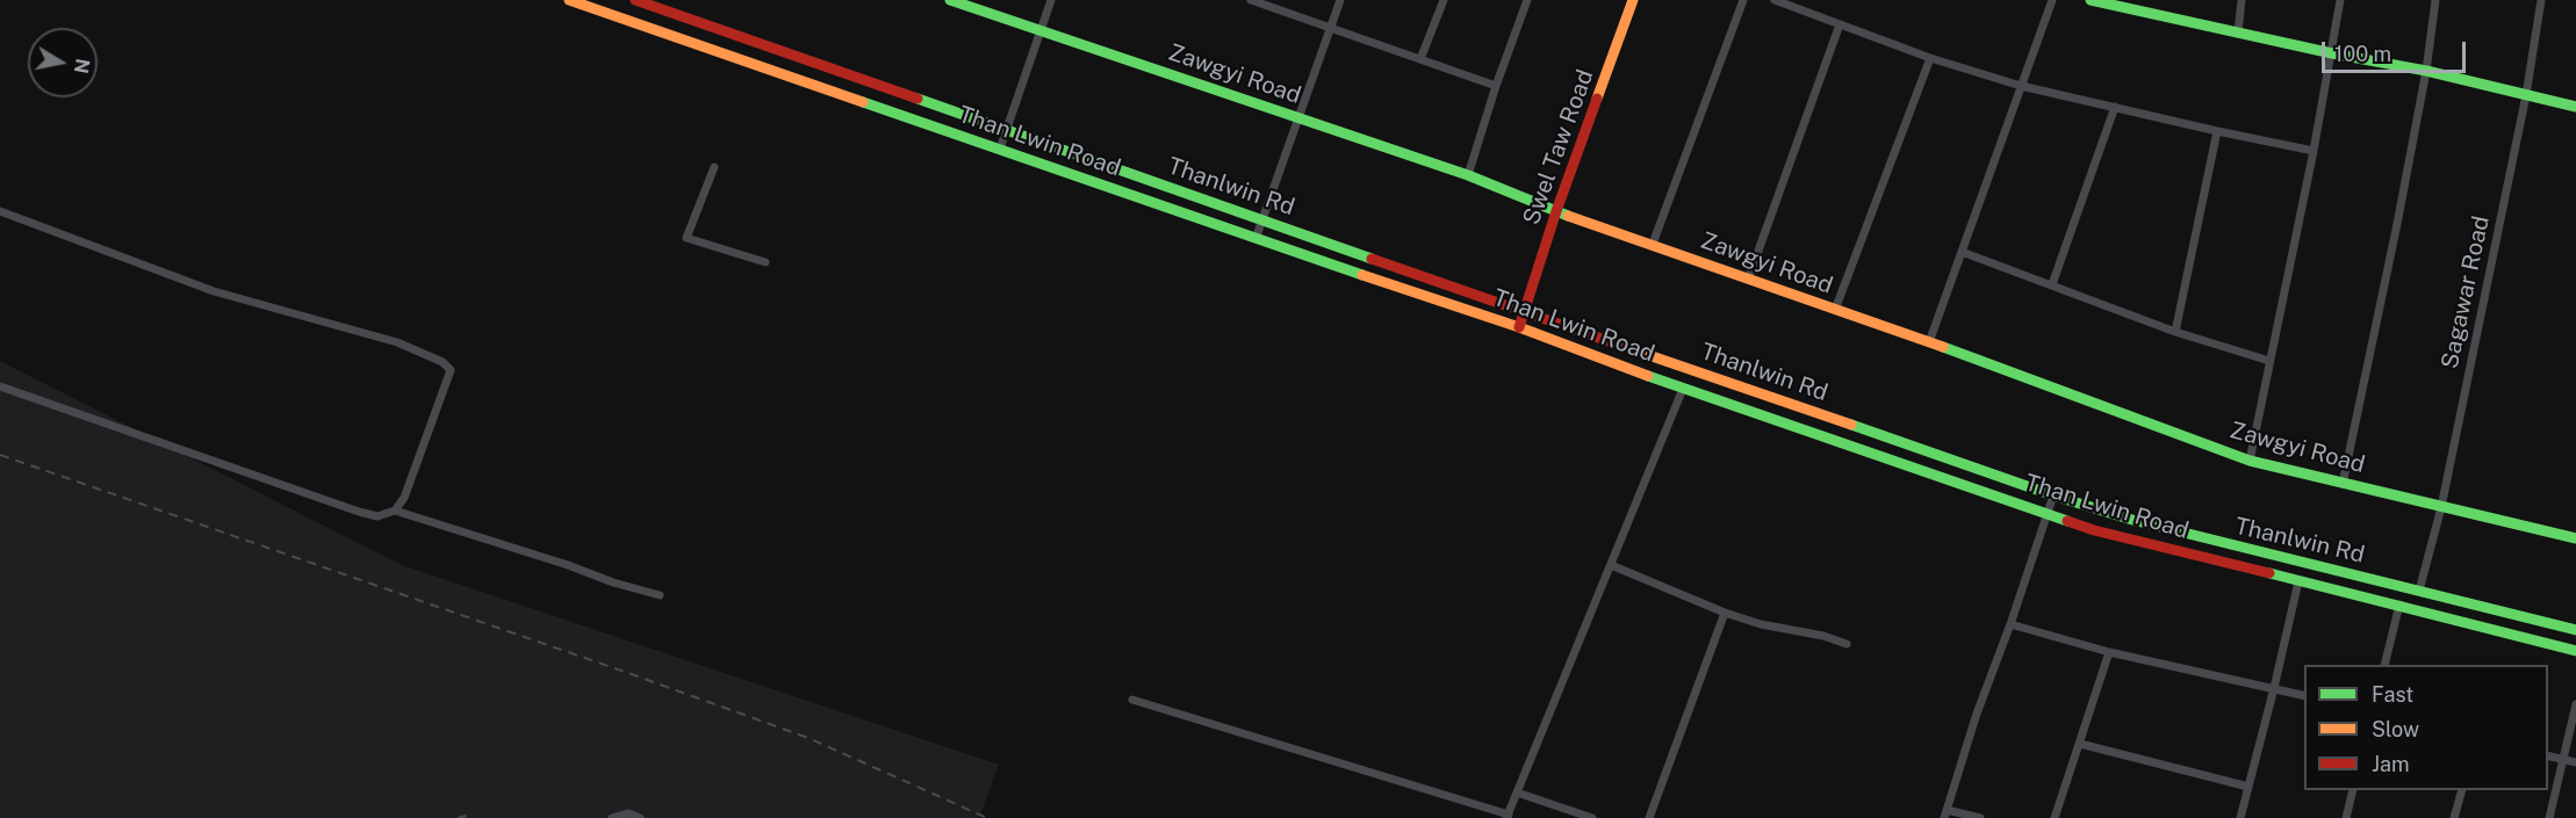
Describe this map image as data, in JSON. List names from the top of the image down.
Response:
{
  "streets": {
    "main road": [
      "Zawgyi Road",
      "Than Lwin Road",
      "Swel Taw Road",
      "Thanlwin Rd"
    ],
    "street": ["Sagawar Road"]
  },
  "crossings": [
    ["Zawgyi Road", "Swel Taw Road"],
    ["Zawgyi Road", "Sagawar Road"],
    ["Than Lwin Road", "Swel Taw Road"],
    ["Swel Taw Road", "Thanlwin Rd"],
    ["Thanlwin Rd", "Sagawar Road"]
  ],
  "legend": ["Fast", "Slow", "Jam"],
  "scale_bar": "100 m",
  "north": "right"
}
